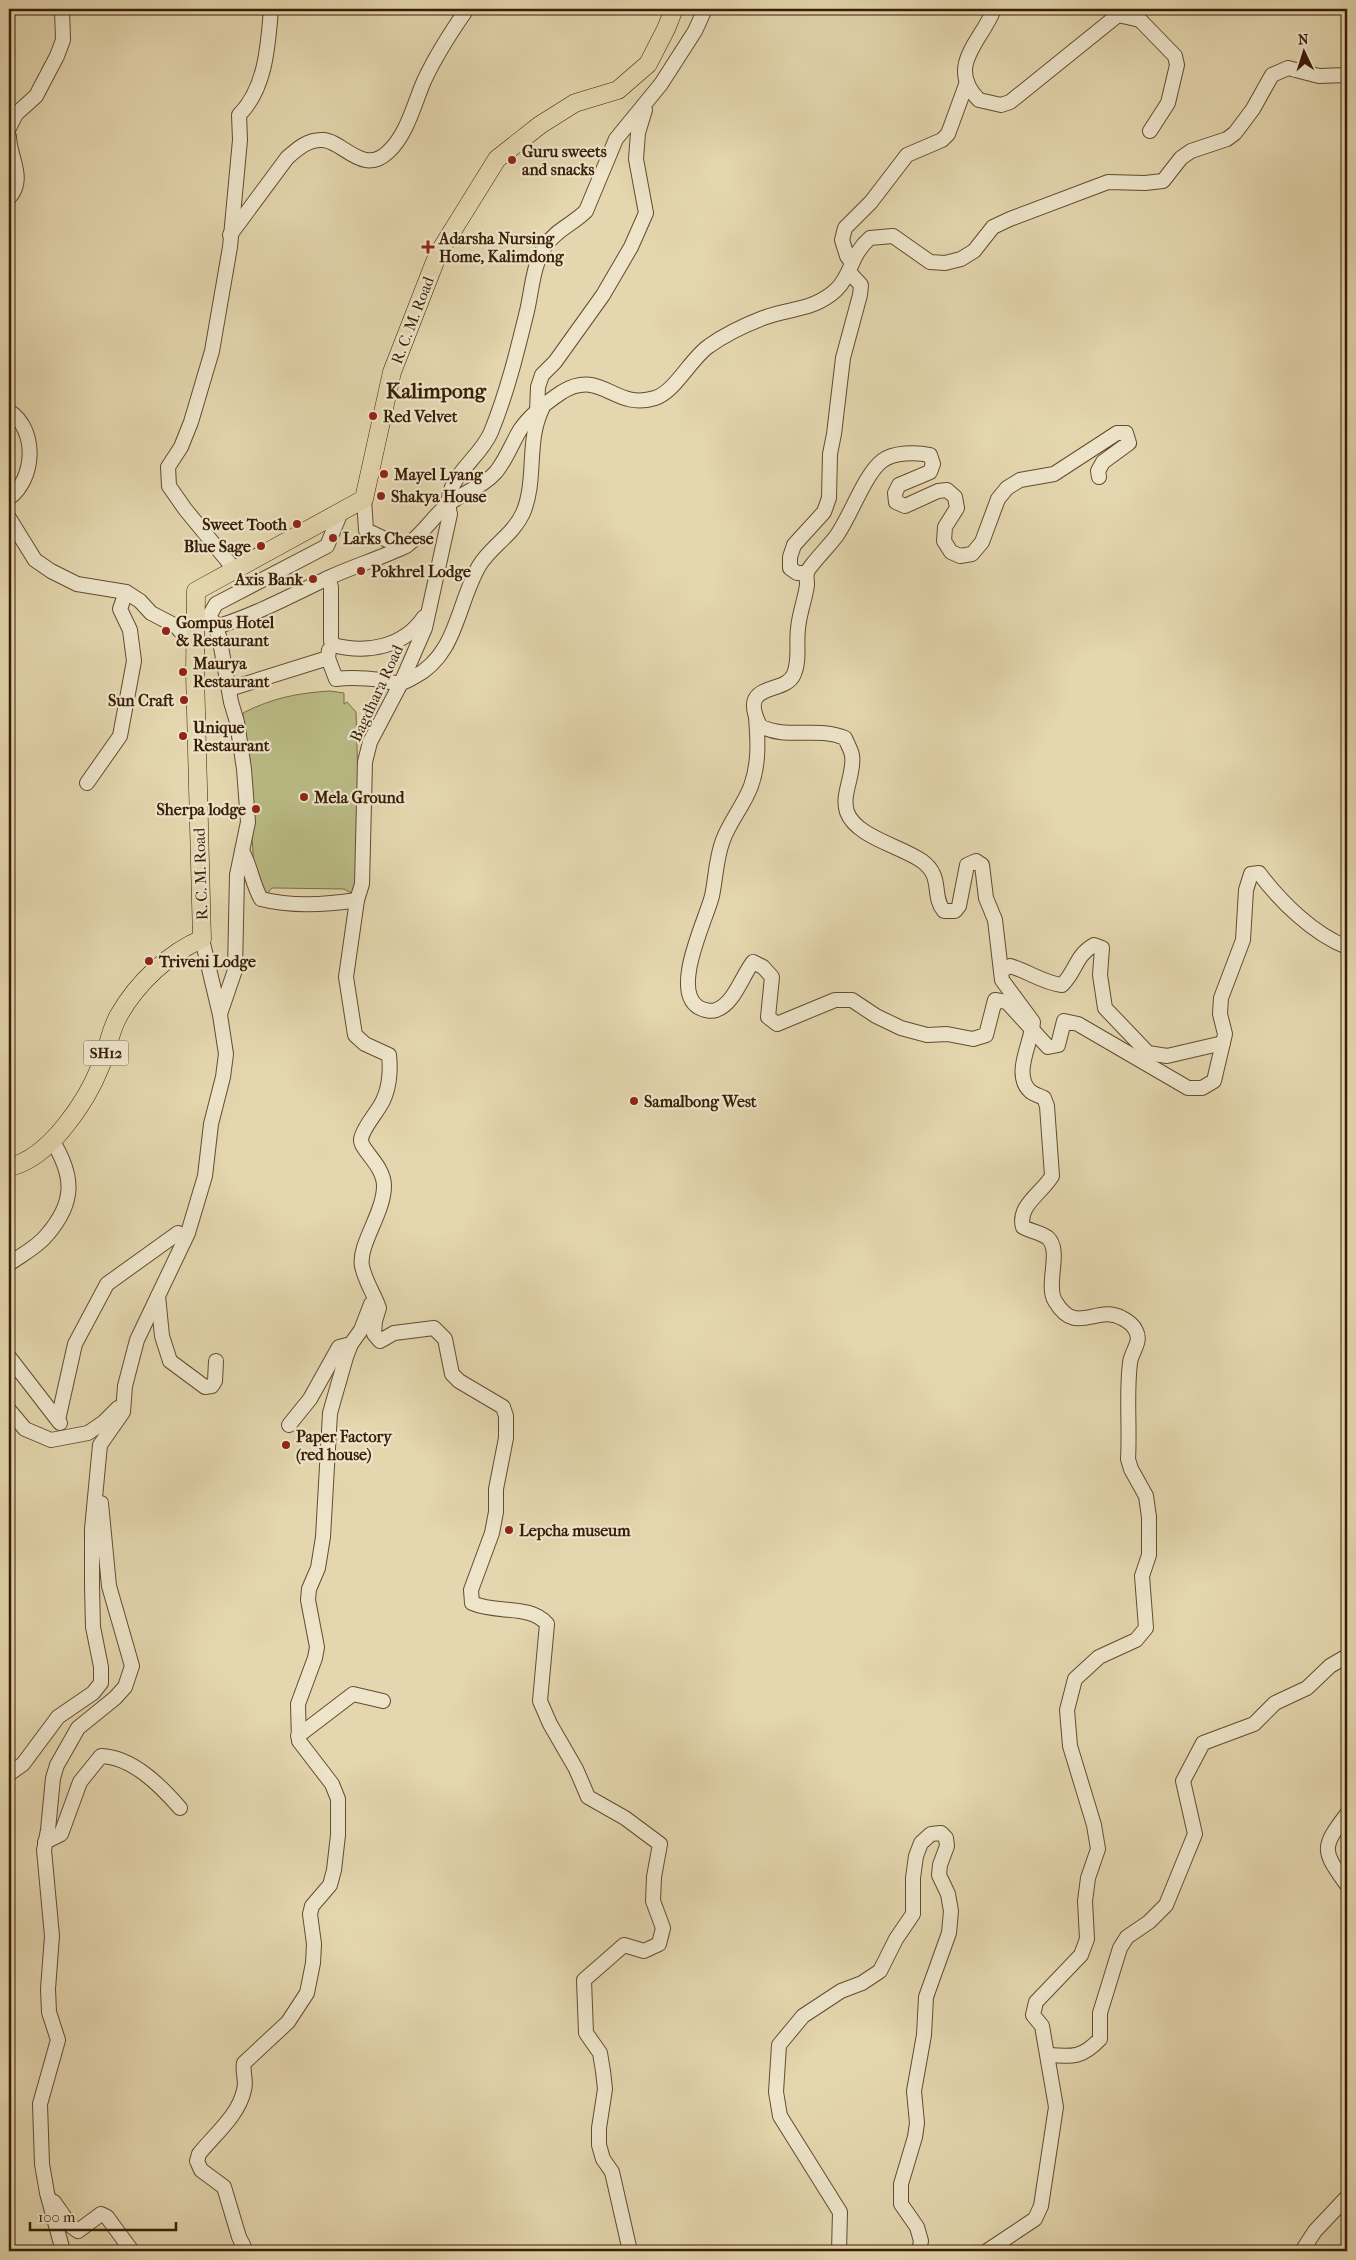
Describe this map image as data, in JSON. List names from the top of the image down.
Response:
{
  "streets": {
    "main road": ["R. C. M. Road", "SH12"],
    "street": ["Bagdhara Road"]
  },
  "crossings": [
    ["R. C. M. Road", "SH12"]
  ],
  "districts": ["Kalimpong"],
  "places": {
    "other": [
      "Guru sweets and snacks",
      "Red Velvet",
      "Mayel Lyang",
      "Shakya House",
      "Sweet Tooth",
      "Larks Cheese",
      "Blue Sage",
      "Pokhrel Lodge",
      "Axis Bank",
      "Gompus Hotel & Restaurant",
      "Maurya Restaurant",
      "Sun Craft",
      "Unique Restaurant",
      "Mela Ground",
      "Sherpa lodge",
      "Triveni Lodge",
      "Samalbong West",
      "Paper Factory (red house)",
      "Lepcha museum"
    ],
    "health": ["Adarsha Nursing Home, Kalimdong"]
  },
  "scale_bar": "100 m",
  "north": "top"
}
